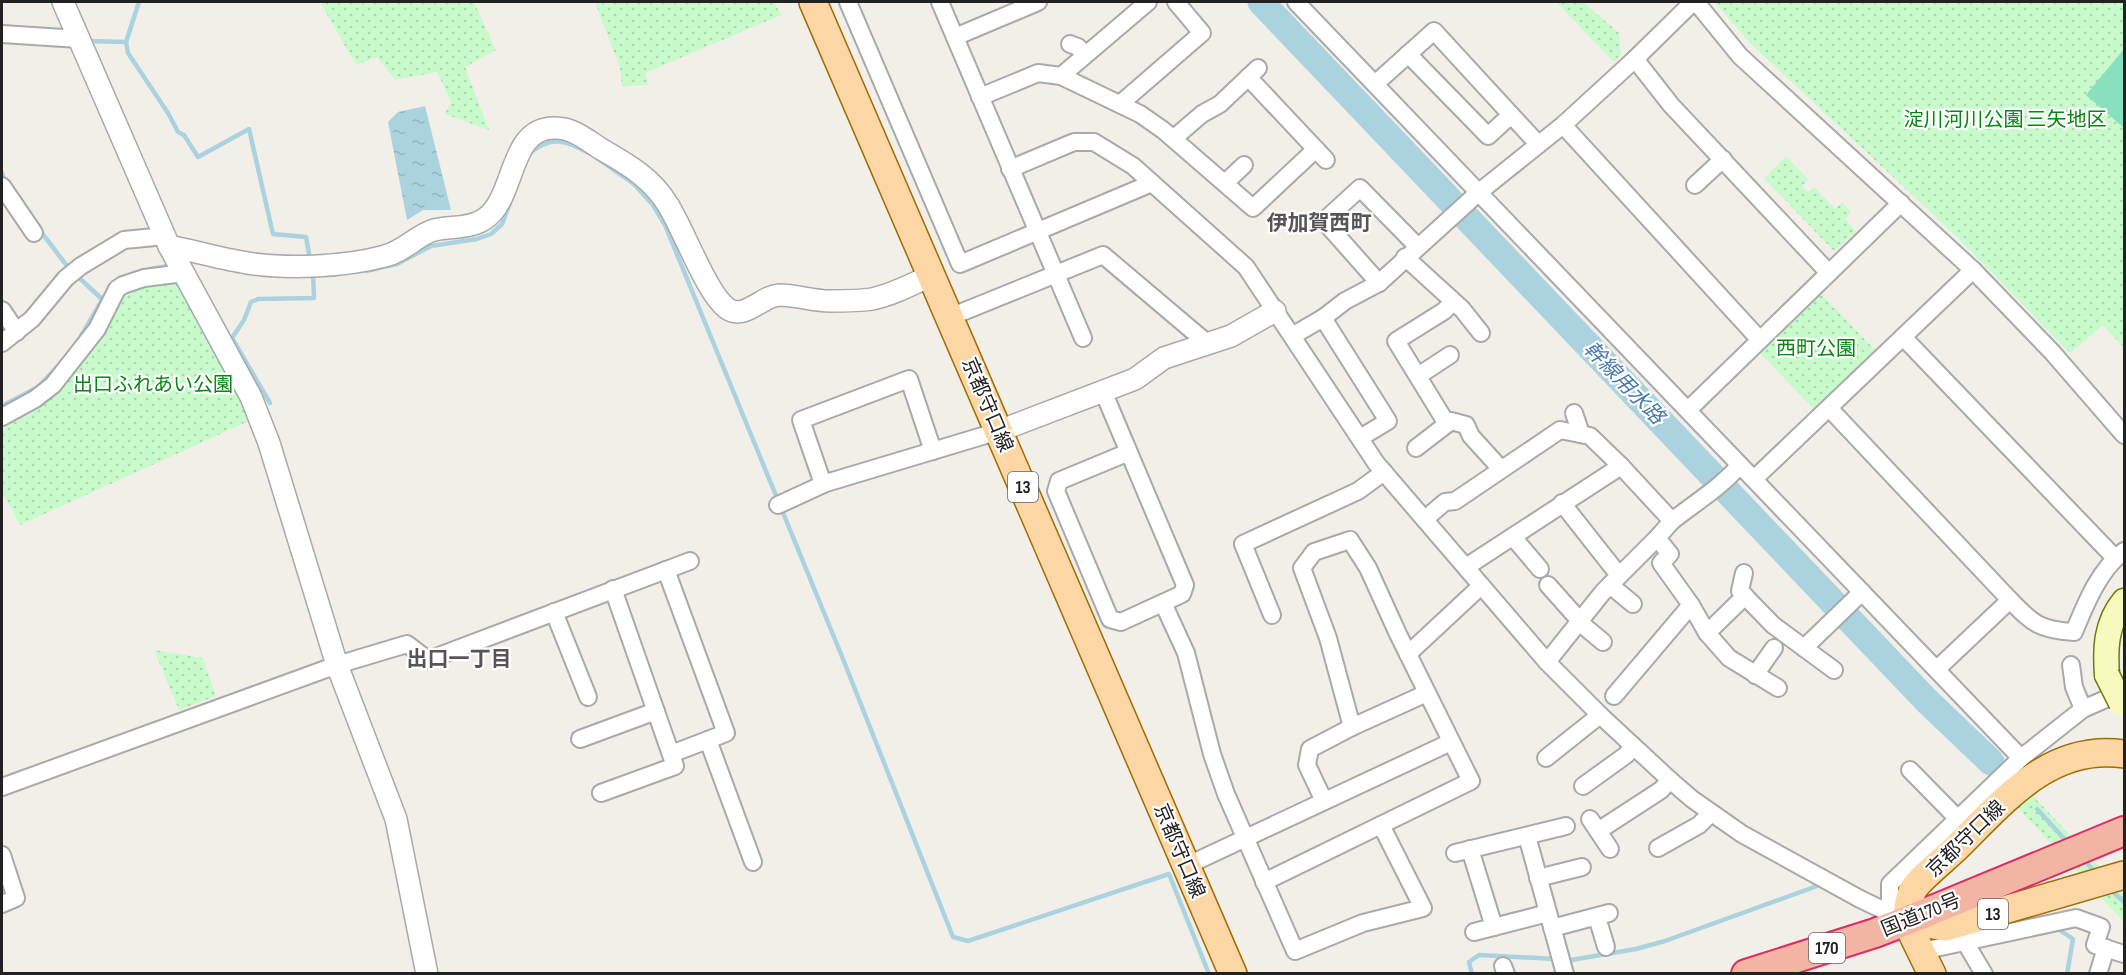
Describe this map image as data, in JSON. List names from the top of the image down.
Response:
{
  "streets": {
    "highway": ["国道170号", "170"],
    "main road": ["京都守口線", "13"]
  },
  "crossings": [
    ["京都守口線", "13"],
    ["京都守口線", "国道170号"],
    ["13", "国道170号"]
  ],
  "districts": ["伊加賀西町", "出口一丁目"],
  "water": ["幹線用水路"],
  "parks": ["淀川河川公園 三矢地区", "西町公園", "出口ふれあい公園"]
}
